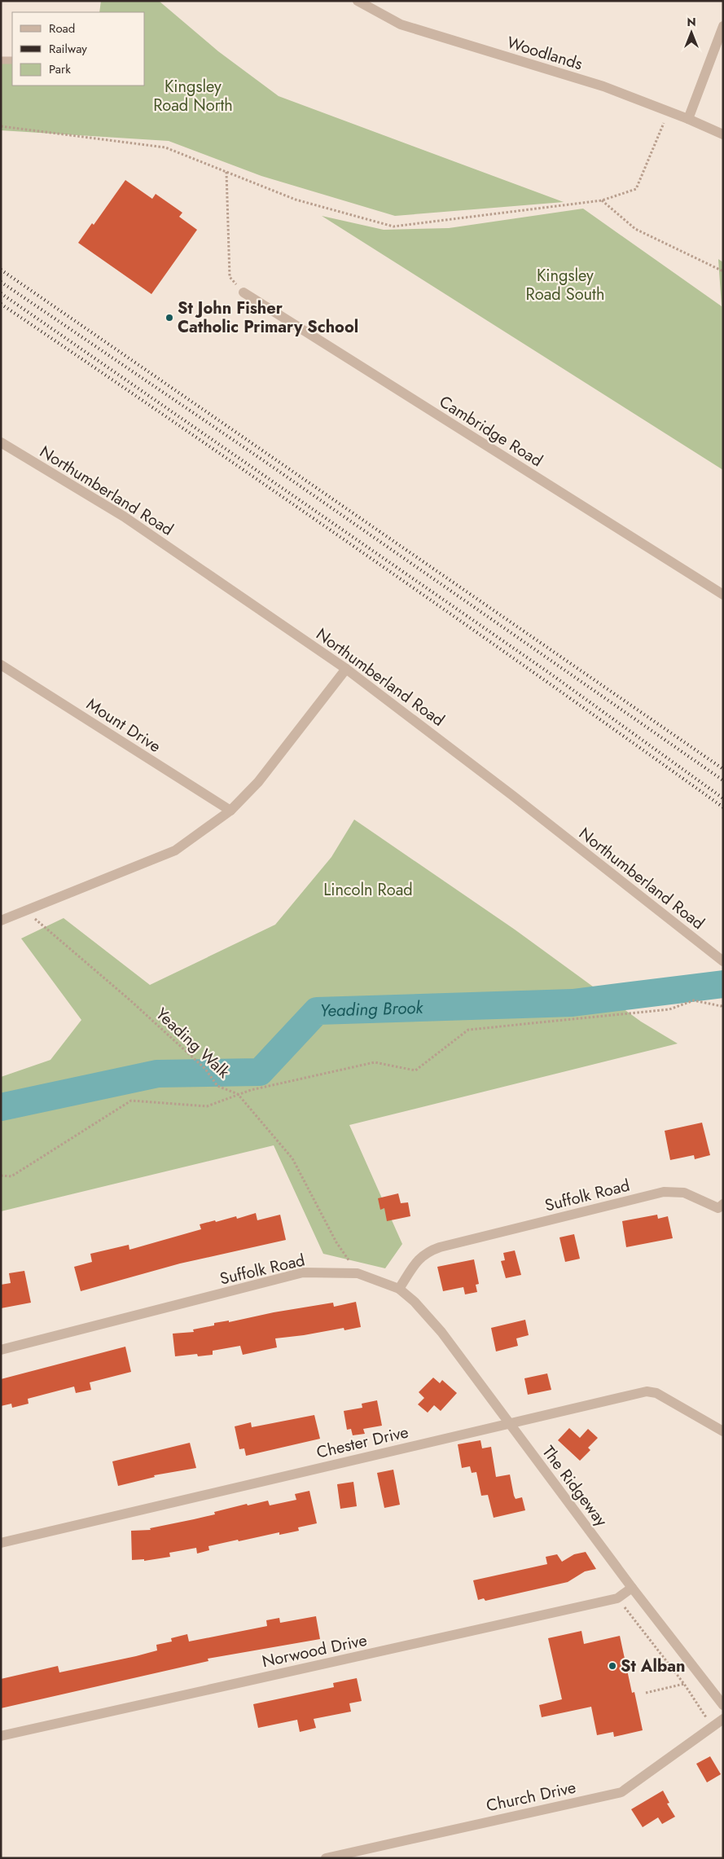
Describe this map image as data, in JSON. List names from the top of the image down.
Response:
{
  "streets": {
    "street": [
      "Woodlands",
      "Cambridge Road",
      "Northumberland Road",
      "Mount Drive",
      "Suffolk Road",
      "Chester Drive",
      "The Ridgeway",
      "Norwood Drive",
      "Church Drive"
    ],
    "path": ["Yeading Walk"]
  },
  "crossings": [
    ["Yeading Walk", "Suffolk Road"],
    ["Suffolk Road", "The Ridgeway"],
    ["Chester Drive", "The Ridgeway"],
    ["The Ridgeway", "Norwood Drive"]
  ],
  "water": ["Yeading Brook"],
  "parks": ["Kingsley Road North", "Kingsley Road South", "Lincoln Road"],
  "places": ["St John Fisher Catholic Primary School", "St Alban"],
  "legend": ["Road", "Railway", "Park"],
  "north": "top"
}
